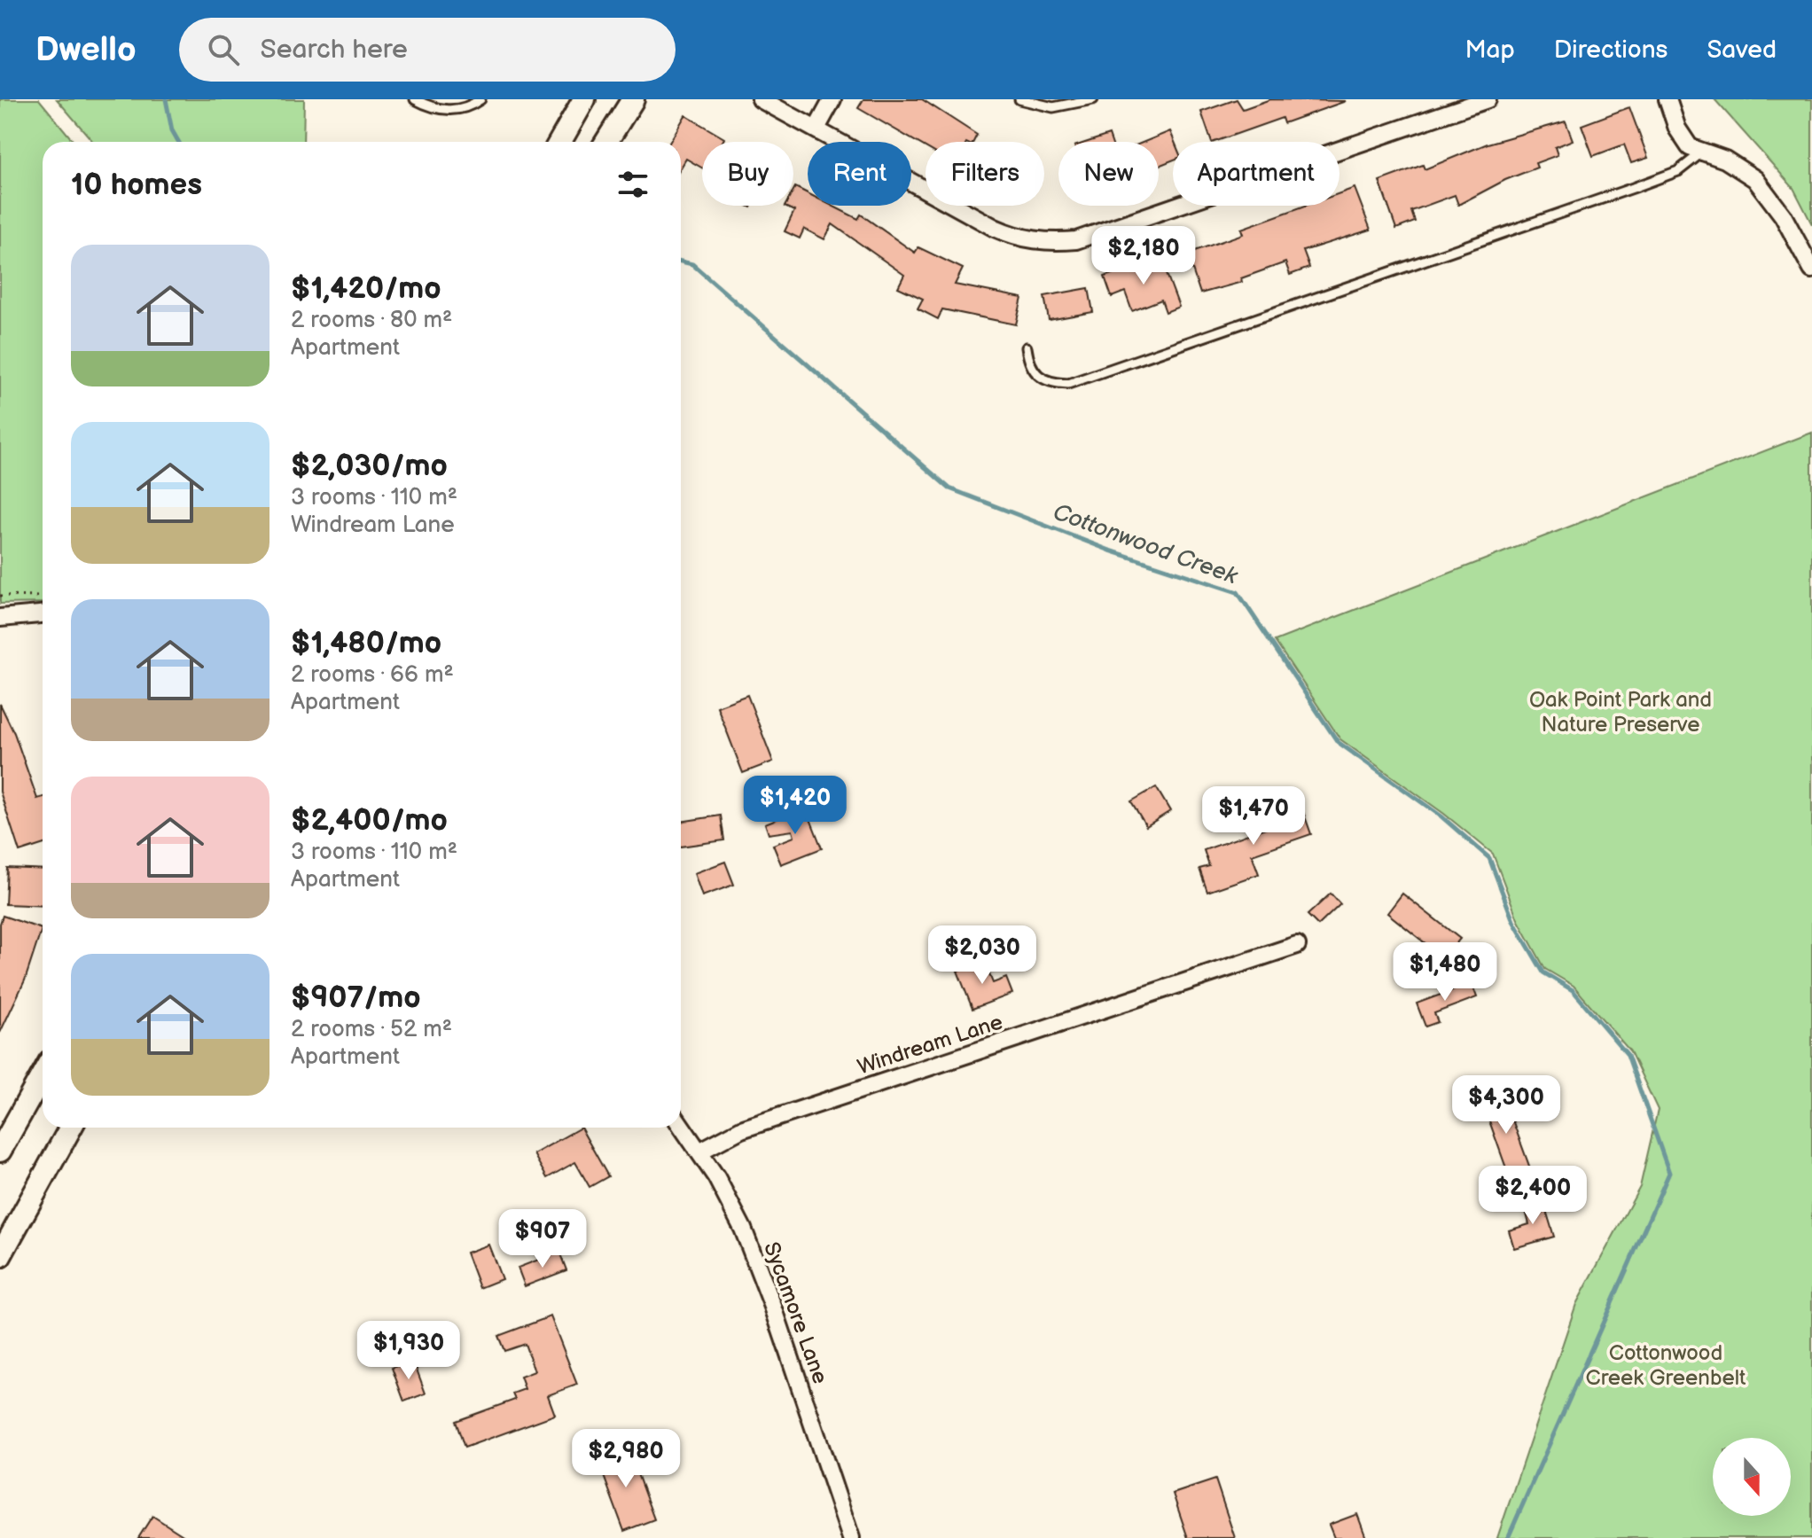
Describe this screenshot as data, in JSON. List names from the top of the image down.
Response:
{
  "streets": {
    "street": ["Windream Lane", "Sycamore Lane"]
  },
  "crossings": [
    ["Windream Lane", "Sycamore Lane"]
  ],
  "water": ["Cottonwood Creek"],
  "parks": ["Oak Point Park and Nature Preserve", "Cottonwood Creek Greenbelt"],
  "north": "bottom",
  "page": {
    "header": "Dwello",
    "search": "Search here",
    "nav": ["Map", "Directions", "Saved"],
    "chip": [
      "Buy",
      "Rent",
      "Filters",
      "New",
      "Apartment"
    ],
    "heading": "10 homes",
    "price": [
      "$2,180",
      "$1,420",
      "$1,470",
      "$2,030",
      "$1,480",
      "$4,300",
      "$2,400",
      "$907",
      "$1,930",
      "$2,980"
    ],
    "list": [
      {
        "name": "$1,420/mo",
        "note": "2 rooms · 80 m² · Apartment"
      },
      {
        "name": "$2,030/mo",
        "note": "3 rooms · 110 m² · Windream Lane"
      },
      {
        "name": "$1,480/mo",
        "note": "2 rooms · 66 m² · Apartment"
      },
      {
        "name": "$2,400/mo",
        "note": "3 rooms · 110 m² · Apartment"
      },
      {
        "name": "$907/mo",
        "note": "2 rooms · 52 m² · Apartment"
      }
    ]
  }
}
